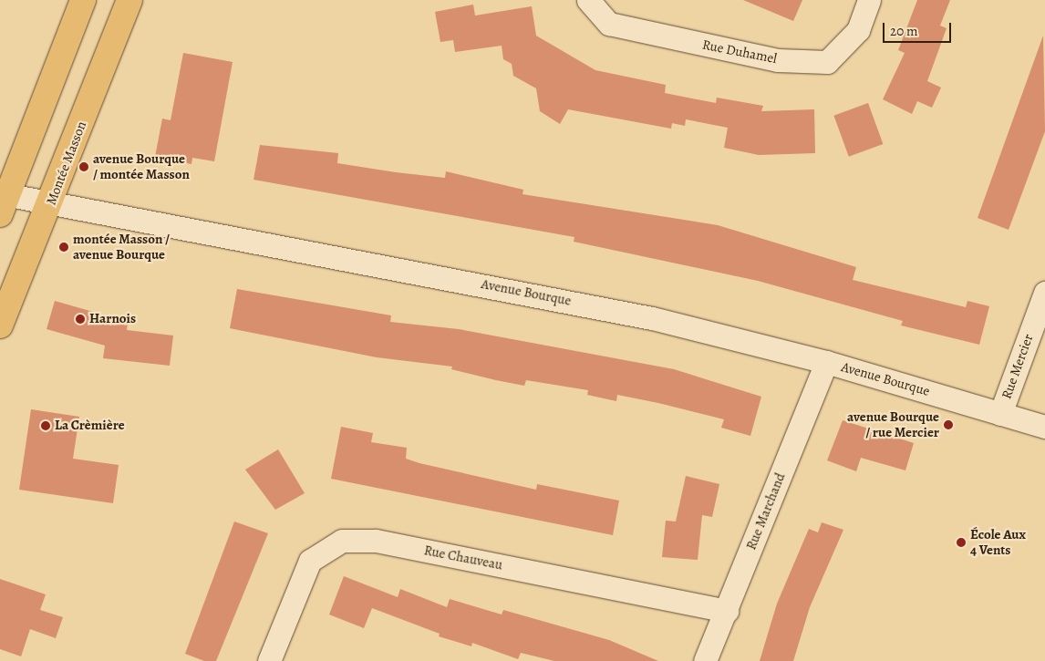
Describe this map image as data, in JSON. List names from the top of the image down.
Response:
{
  "streets": {
    "main road": ["Montée Masson"],
    "street": [
      "Rue Duhamel",
      "Avenue Bourque",
      "Rue Mercier",
      "Rue Marchand",
      "Rue Chauveau"
    ]
  },
  "crossings": [
    ["Montée Masson", "Avenue Bourque"],
    ["Avenue Bourque", "Rue Mercier"],
    ["Avenue Bourque", "Rue Marchand"],
    ["Rue Marchand", "Rue Chauveau"]
  ],
  "places": [
    "avenue Bourque / montée Masson",
    "montée Masson / avenue Bourque",
    "Harnois",
    "avenue Bourque / rue Mercier",
    "La Crèmière",
    "École Aux 4 Vents"
  ],
  "scale_bar": "20 m"
}
